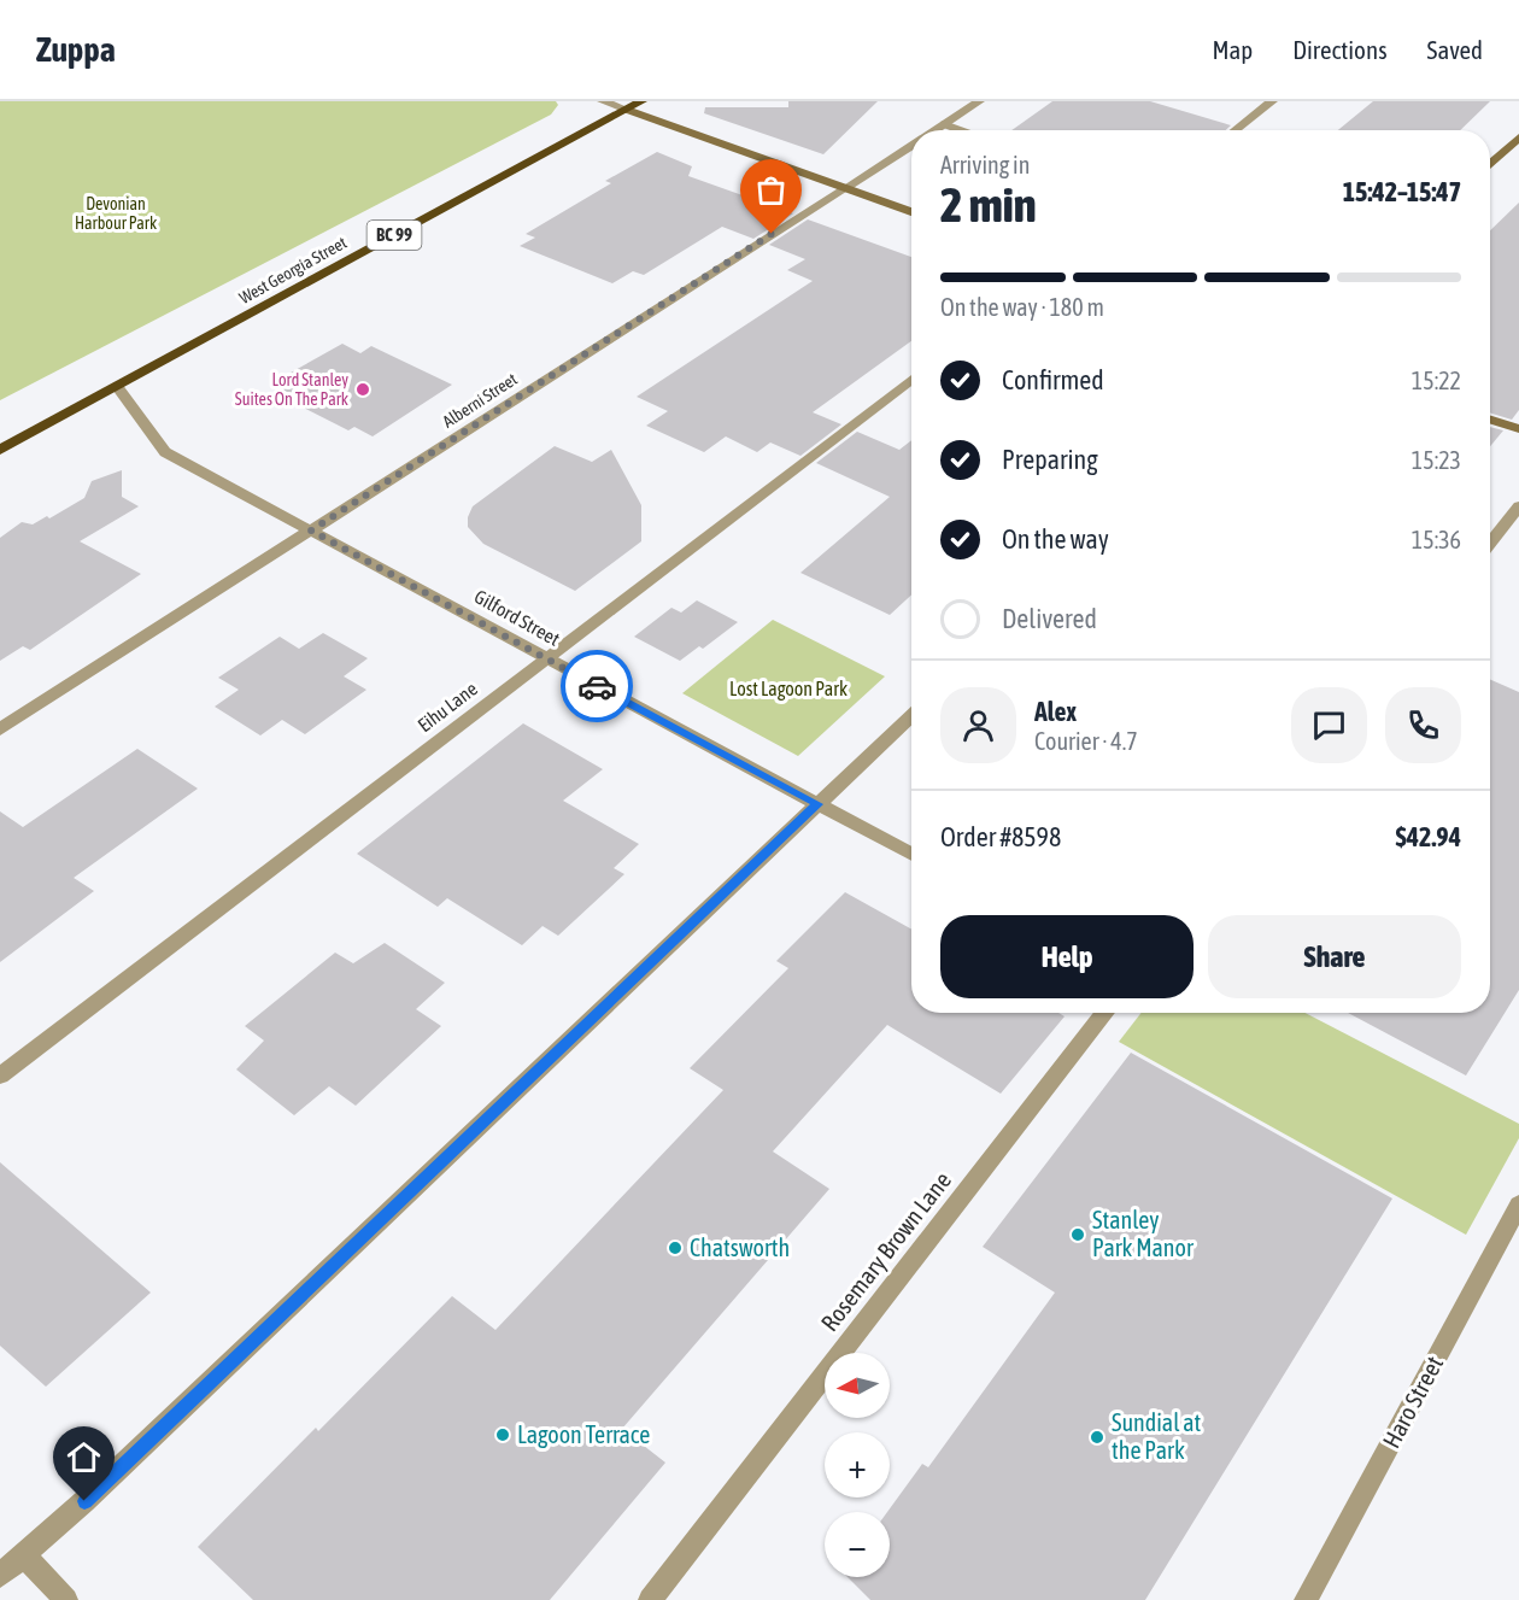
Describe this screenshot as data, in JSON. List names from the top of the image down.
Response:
{
  "streets": {
    "highway": ["BC 99", "West Georgia Street"],
    "street": [
      "Alberni Street",
      "Gilford Street",
      "Eihu Lane",
      "Rosemary Brown Lane",
      "Haro Street"
    ]
  },
  "crossings": [
    ["West Georgia Street", "Gilford Street"],
    ["Alberni Street", "Gilford Street"],
    ["Gilford Street", "Eihu Lane"]
  ],
  "parks": ["Devonian Harbour Park", "Lost Lagoon Park"],
  "places": [
    "Lord Stanley Suites On The Park",
    "Stanley Park Manor",
    "Chatsworth",
    "Lagoon Terrace",
    "Sundial at the Park"
  ],
  "north": "left",
  "page": {
    "header": "Zuppa",
    "nav": ["Map", "Directions", "Saved"],
    "heading": ["2 min", "Arriving in", "15:42–15:47"],
    "panel": [
      "Alex",
      "Courier · 4.7",
      "Order #8598",
      "$42.94"
    ],
    "bar": "On the way · 180 m",
    "list": [
      ["Confirmed", "15:22"],
      ["Preparing", "15:23"],
      ["On the way", "15:36"],
      "Delivered"
    ],
    "buttons": ["Help", "Share"],
    "map_buttons": ["+", "−"]
  }
}
